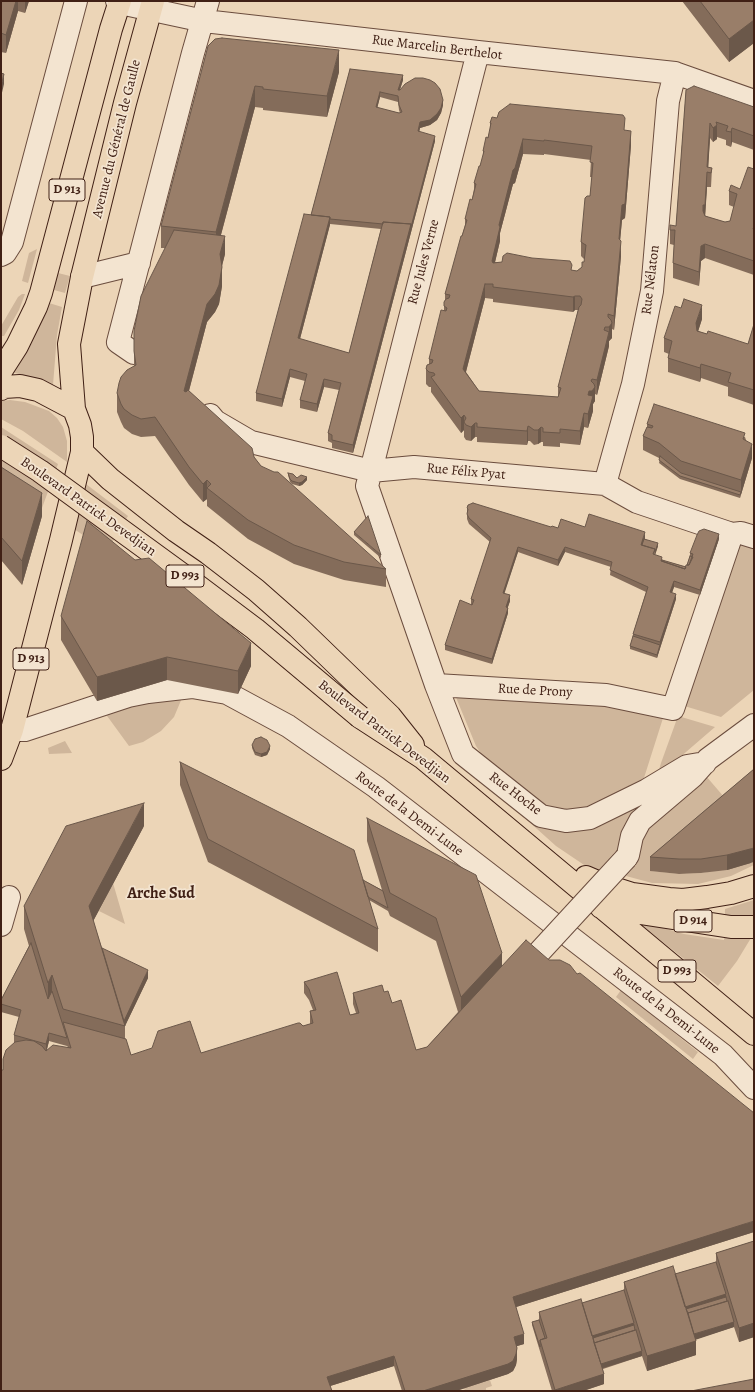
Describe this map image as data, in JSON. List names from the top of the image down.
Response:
{
  "streets": {
    "main road": [
      "Avenue du Général de Gaulle",
      "D 913",
      "Boulevard Patrick Devedjian",
      "D 993",
      "D 914"
    ],
    "street": [
      "Rue Marcelin Berthelot",
      "Rue Jules Verne",
      "Rue Nélaton",
      "Rue Félix Pyat",
      "Rue de Prony",
      "Rue Hoche",
      "Route de la Demi-Lune"
    ]
  },
  "crossings": [
    ["Rue Marcelin Berthelot", "Avenue du Général de Gaulle"],
    ["Rue Marcelin Berthelot", "D 913"],
    ["Rue Marcelin Berthelot", "Rue Jules Verne"],
    ["Rue Marcelin Berthelot", "Rue Nélaton"],
    ["Avenue du Général de Gaulle", "Route de la Demi-Lune"],
    ["Rue Jules Verne", "Rue Félix Pyat"],
    ["Rue Nélaton", "Rue Félix Pyat"],
    ["Rue Félix Pyat", "Rue de Prony"],
    ["Boulevard Patrick Devedjian", "D 914"],
    ["Rue de Prony", "Rue Hoche"]
  ],
  "districts": ["Arche Sud"]
}
